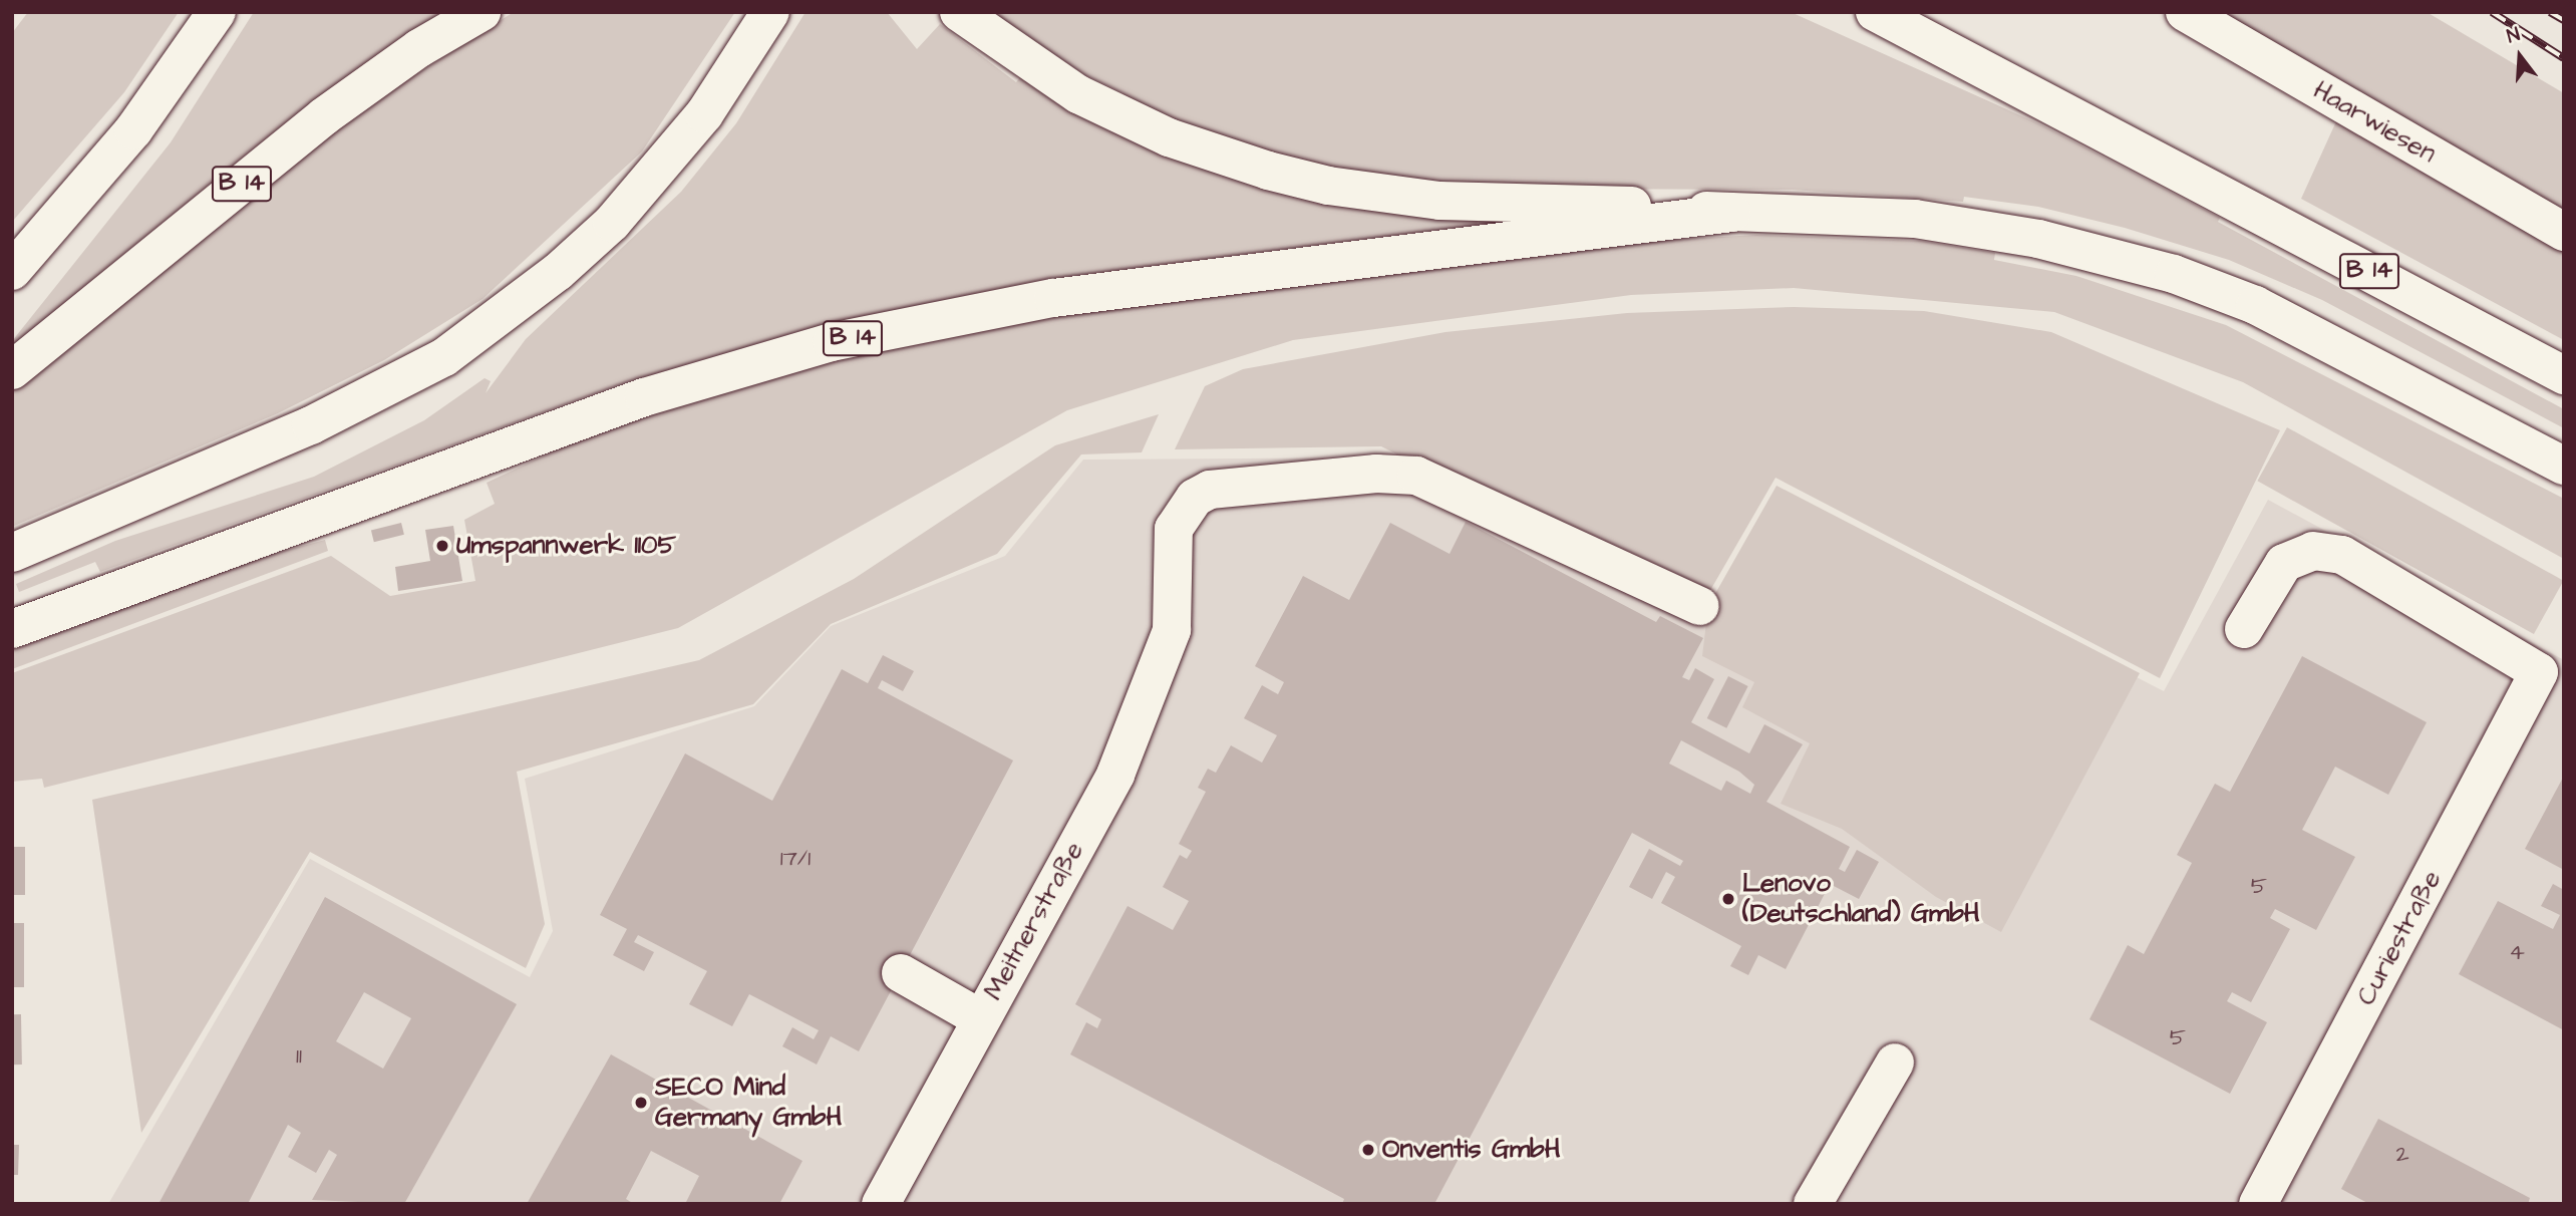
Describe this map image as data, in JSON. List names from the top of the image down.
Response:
{
  "streets": {
    "main road": [
      "Haarwiesen",
      "B 14",
      "Meitnerstraße",
      "Curiestraße"
    ]
  },
  "places": [
    "Umspannwerk 1105",
    "Lenovo (Deutschland) GmbH",
    "SECO Mind Germany GmbH",
    "Onventis GmbH"
  ],
  "house_numbers": [
    "17/1",
    "5",
    "4",
    "5",
    "11",
    "2"
  ],
  "north": "top"
}
